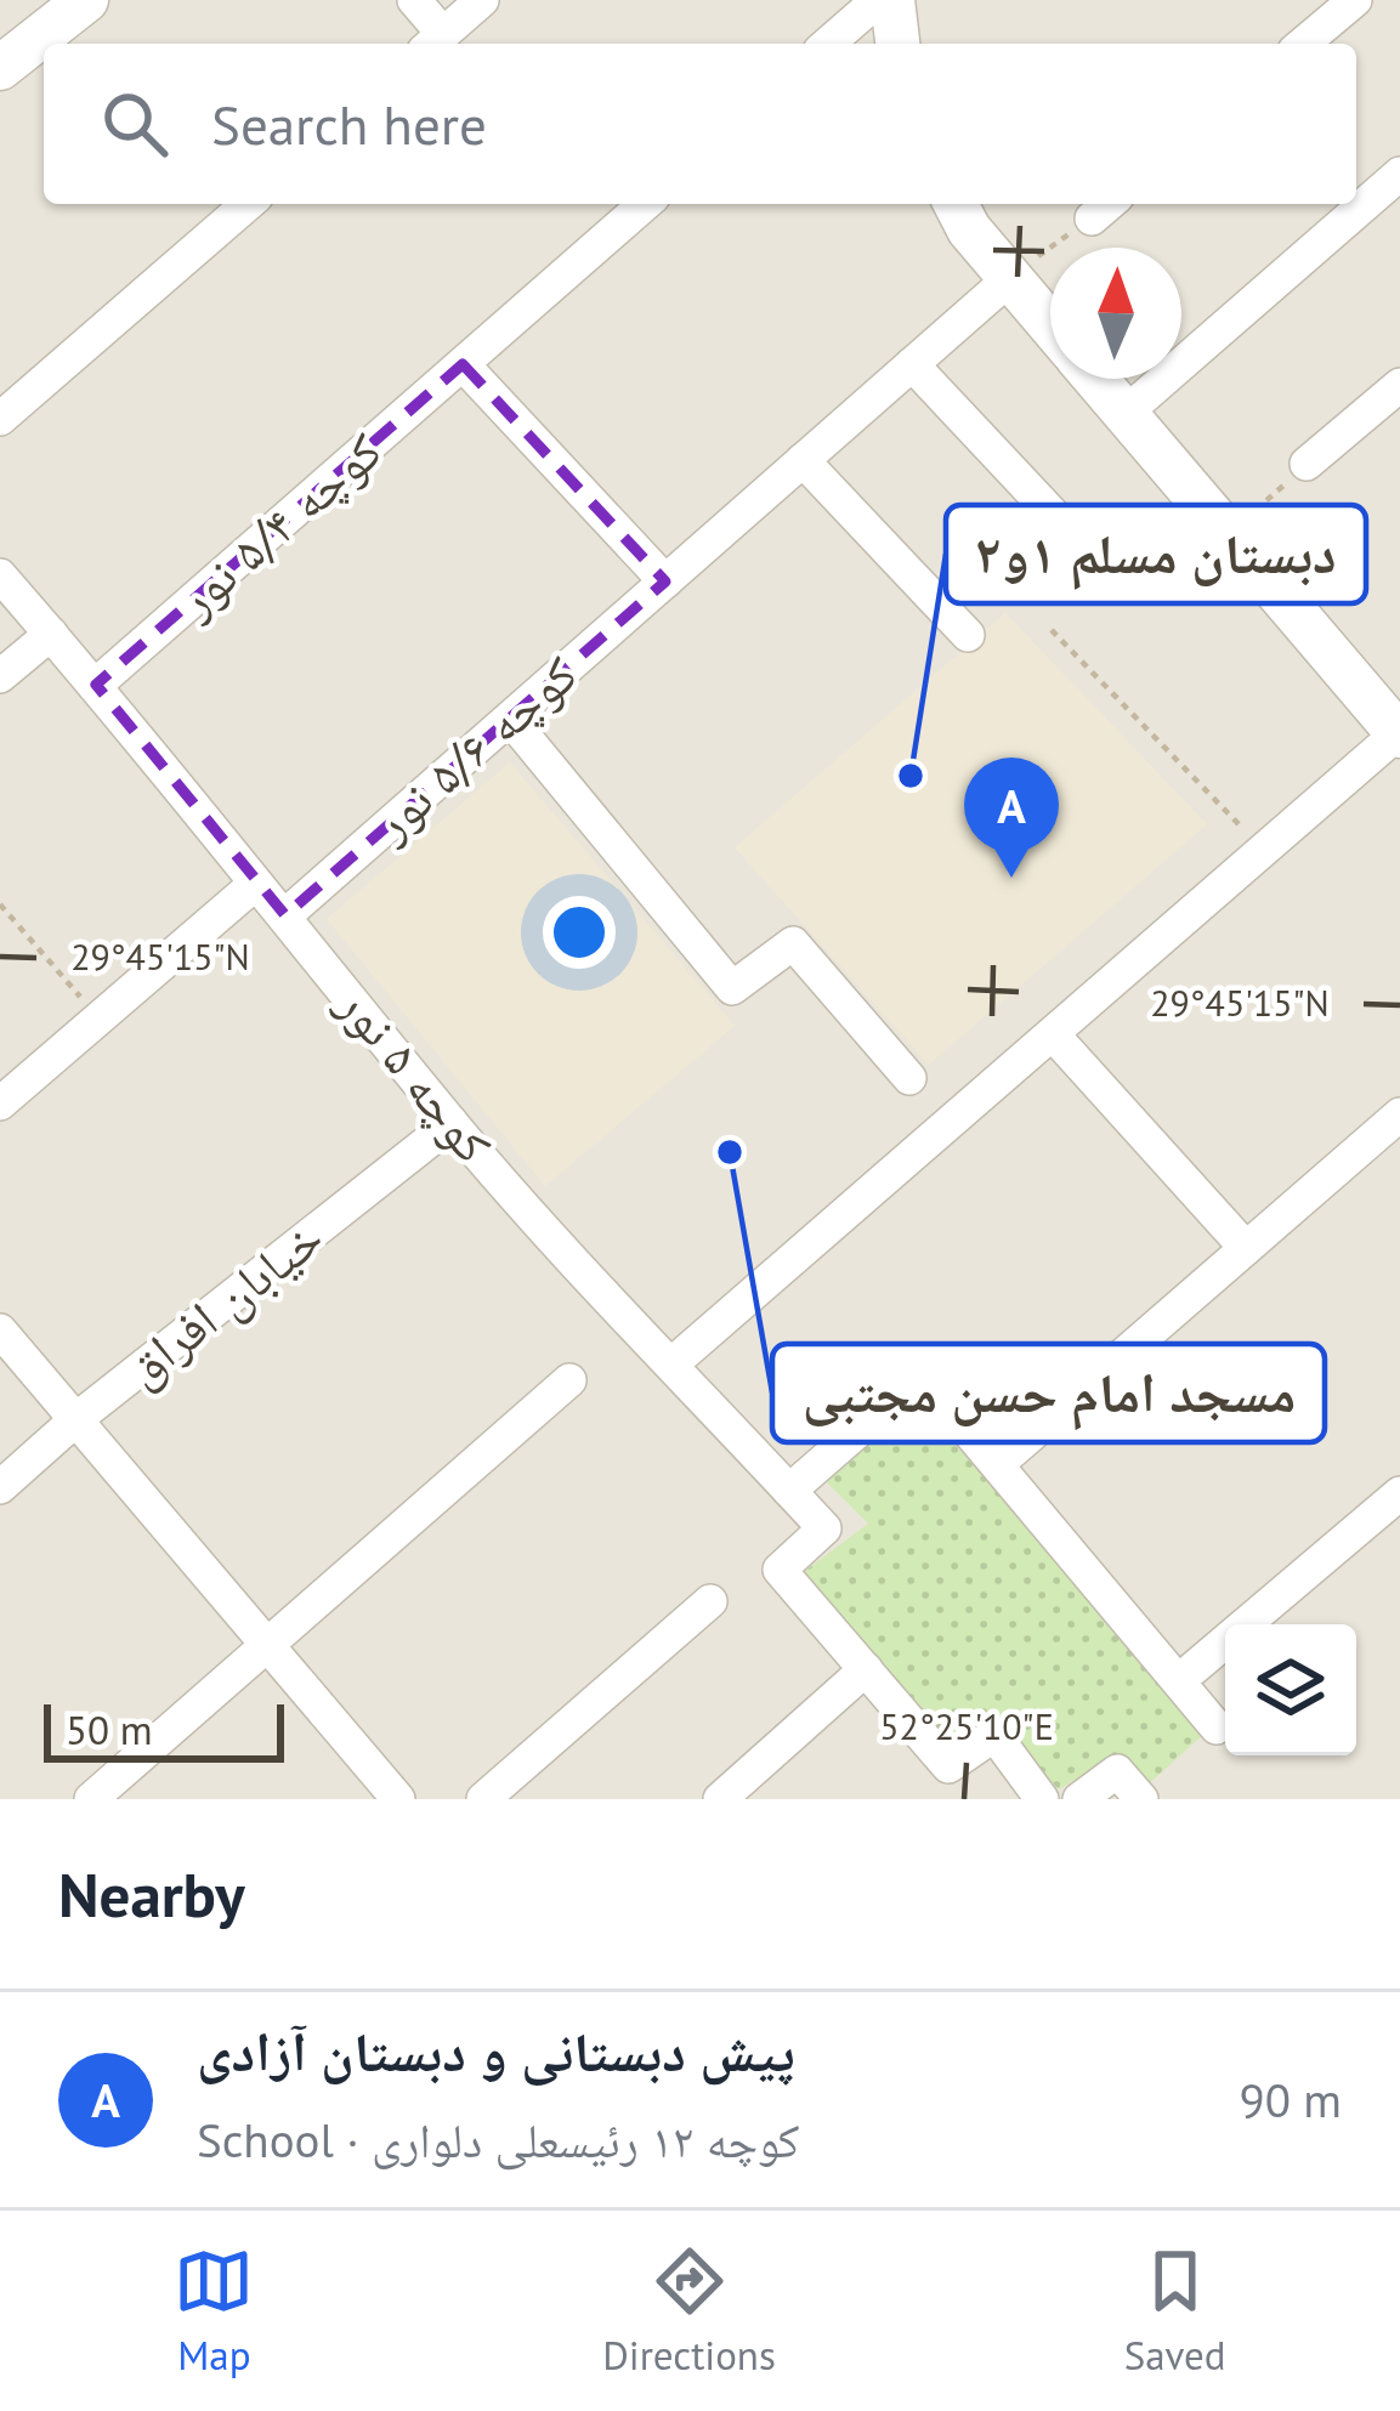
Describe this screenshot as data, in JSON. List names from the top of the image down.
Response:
{
  "streets": {
    "street": [
      "کوچه ۵/۴ نور",
      "کوچه ۵/۶ نور",
      "کوچه ۵ نور",
      "خیابان افراق"
    ]
  },
  "crossings": [
    ["کوچه ۵/۴ نور", "کوچه ۵ نور"],
    ["کوچه ۵/۶ نور", "کوچه ۵ نور"],
    ["کوچه ۵ نور", "خیابان افراق"]
  ],
  "places": ["دبستان مسلم ۱و۲", "مسجد امام حسن مجتبی"],
  "scale_bar": "50 m",
  "north": "top",
  "page": {
    "search": "Search here",
    "pins": "A",
    "scale": "50 m",
    "heading": "Nearby",
    "list": [
      {
        "mark": "A",
        "name": "پیش دبستانی و دبستان آزادی",
        "note": "School · کوچه ۱۲ رئیسعلی دلواری",
        "value": "90 m"
      }
    ],
    "nav": ["Map", "Directions", "Saved"]
  },
  "coordinates": ["29°45'15\"N", "52°25'10\"E"]
}
